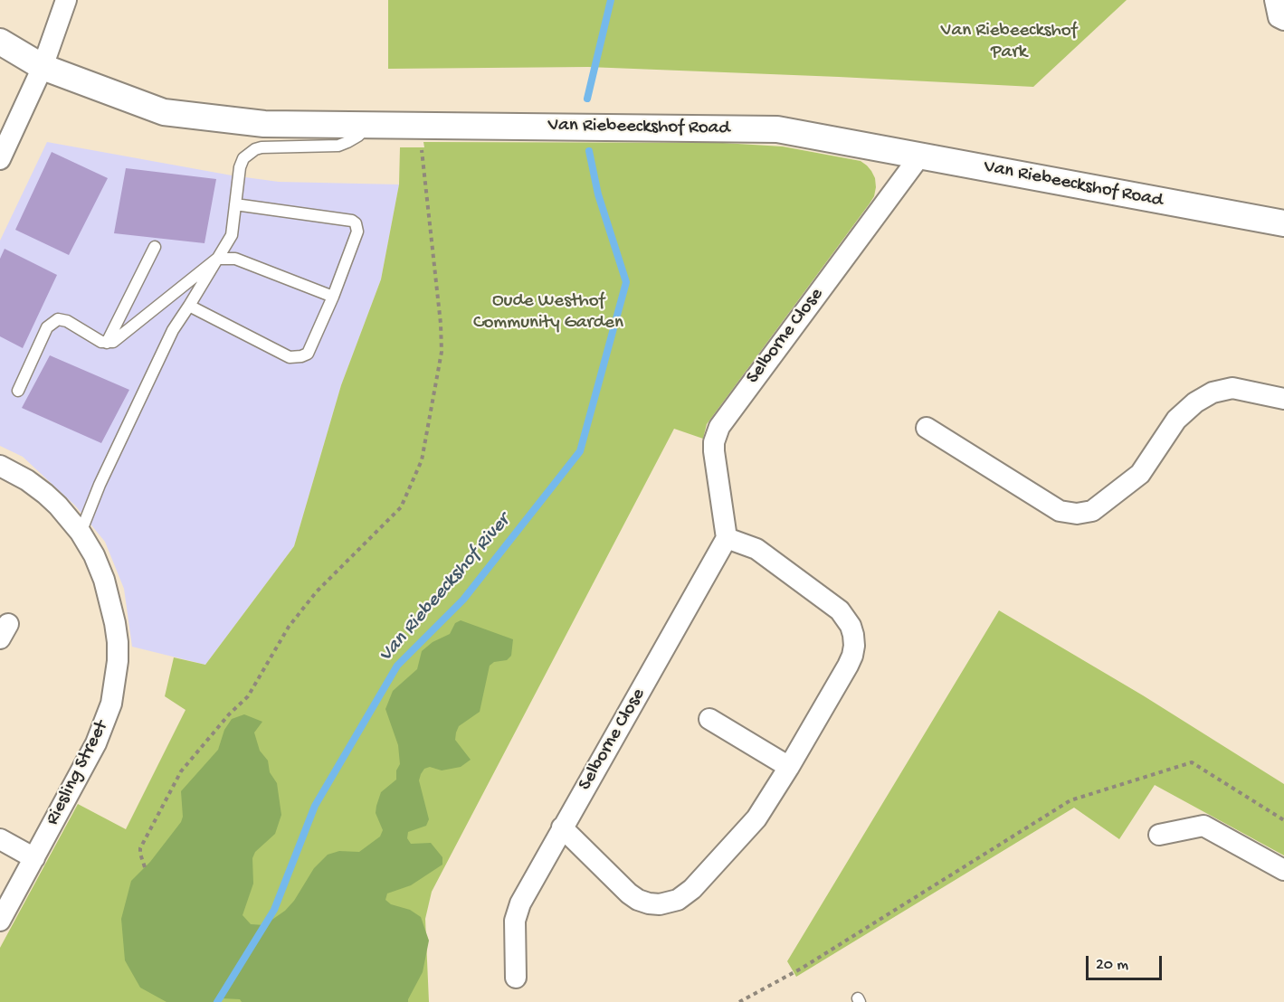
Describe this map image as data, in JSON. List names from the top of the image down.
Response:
{
  "streets": {
    "street": ["Van Riebeeckshof Road", "Selborne Close", "Riesling Street"]
  },
  "crossings": [
    ["Van Riebeeckshof Road", "Selborne Close"]
  ],
  "water": ["Van Riebeeckshof River"],
  "parks": ["Van Riebeeckshof Park", "Oude Westhof Community Garden"],
  "scale_bar": "20 m"
}
